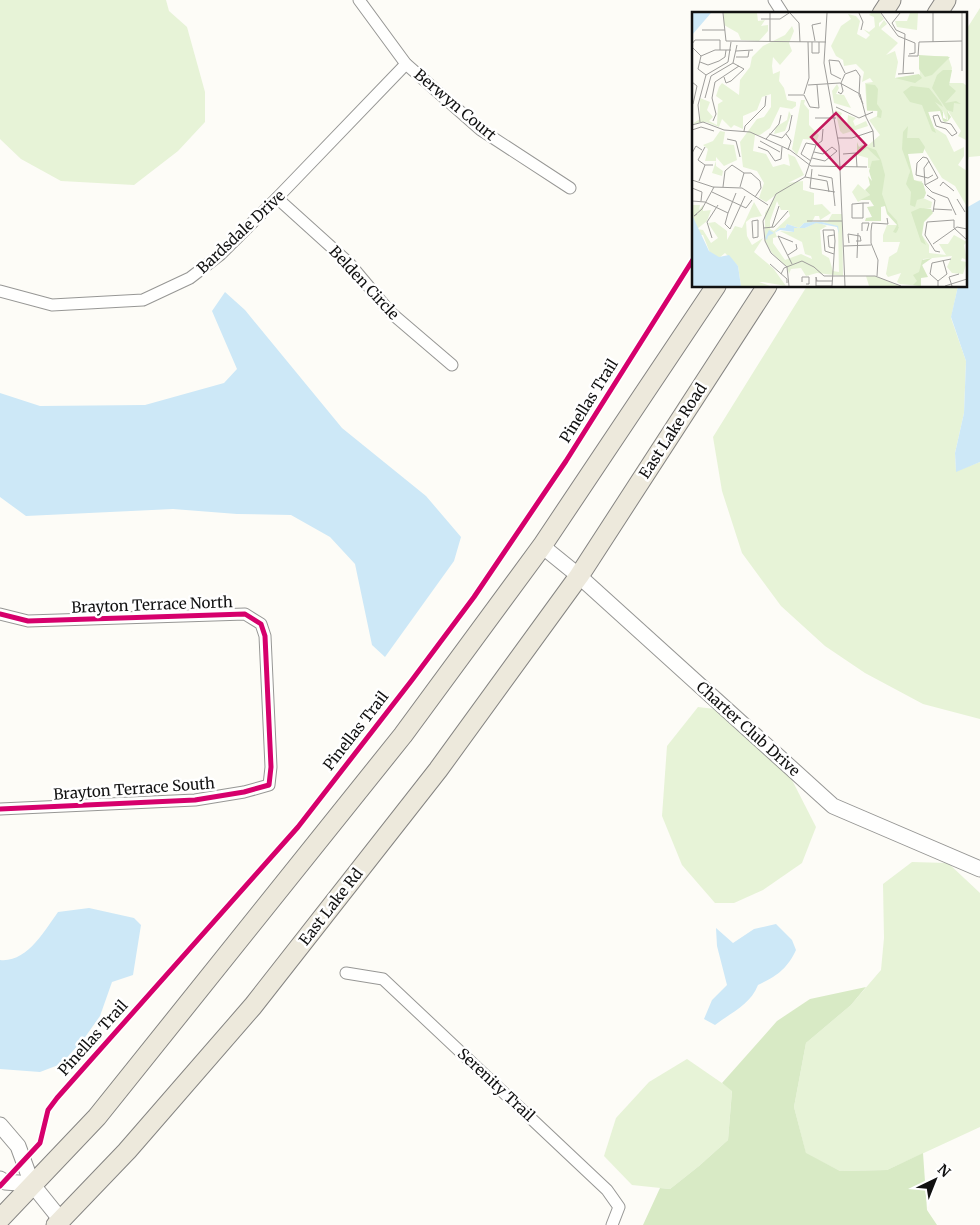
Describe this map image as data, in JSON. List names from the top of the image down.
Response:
{
  "streets": {
    "main road": ["East Lake Road", "East Lake Rd"],
    "street": [
      "Berwyn Court",
      "Bardsdale Drive",
      "Belden Circle",
      "Brayton Terrace North",
      "Charter Club Drive",
      "Brayton Terrace South",
      "Serenity Trail"
    ],
    "cycle path": ["Pinellas Trail"]
  },
  "crossings": [
    ["Berwyn Court", "Bardsdale Drive"],
    ["Bardsdale Drive", "Belden Circle"],
    ["East Lake Road", "Charter Club Drive"],
    ["East Lake Road", "East Lake Rd"],
    ["Brayton Terrace North", "Brayton Terrace South"],
    ["Charter Club Drive", "East Lake Rd"]
  ],
  "north": "top right"
}
